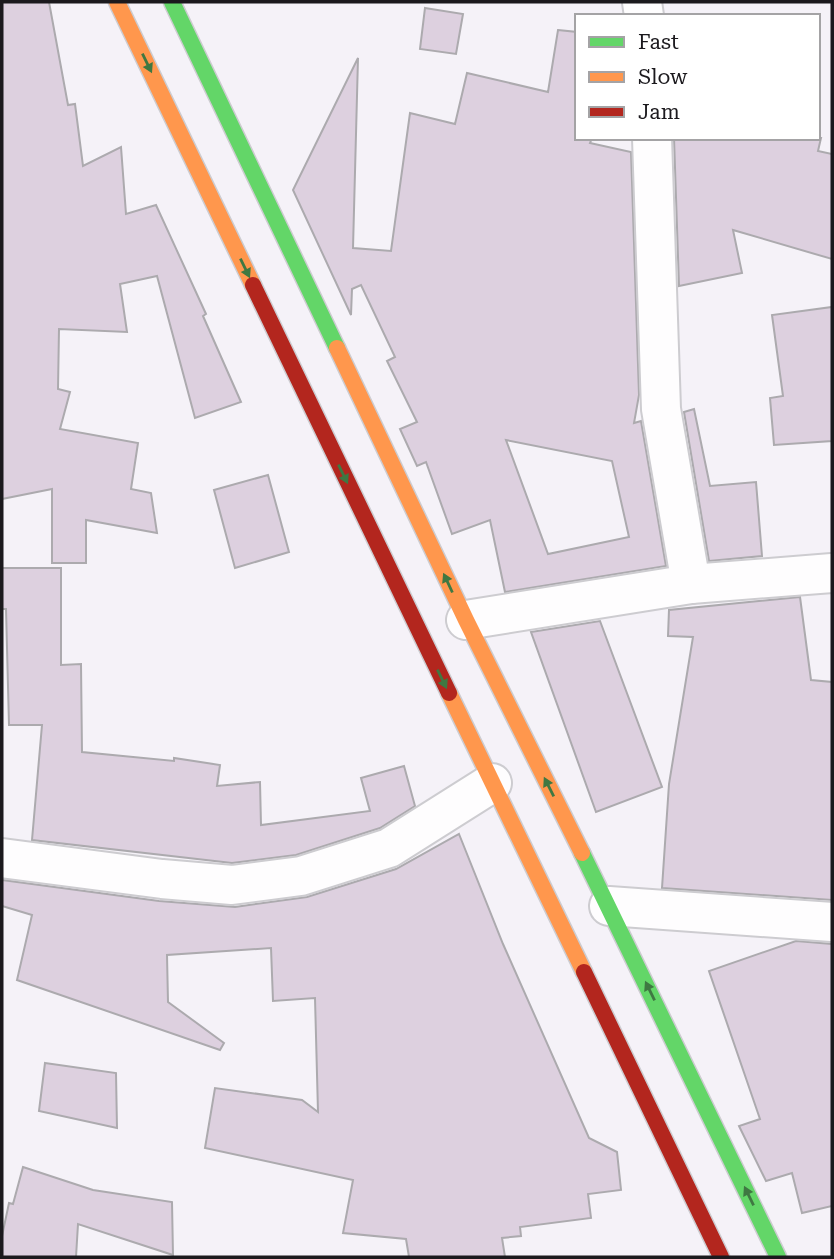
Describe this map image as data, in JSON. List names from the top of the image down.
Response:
{
  "legend": ["Fast", "Slow", "Jam"]
}
